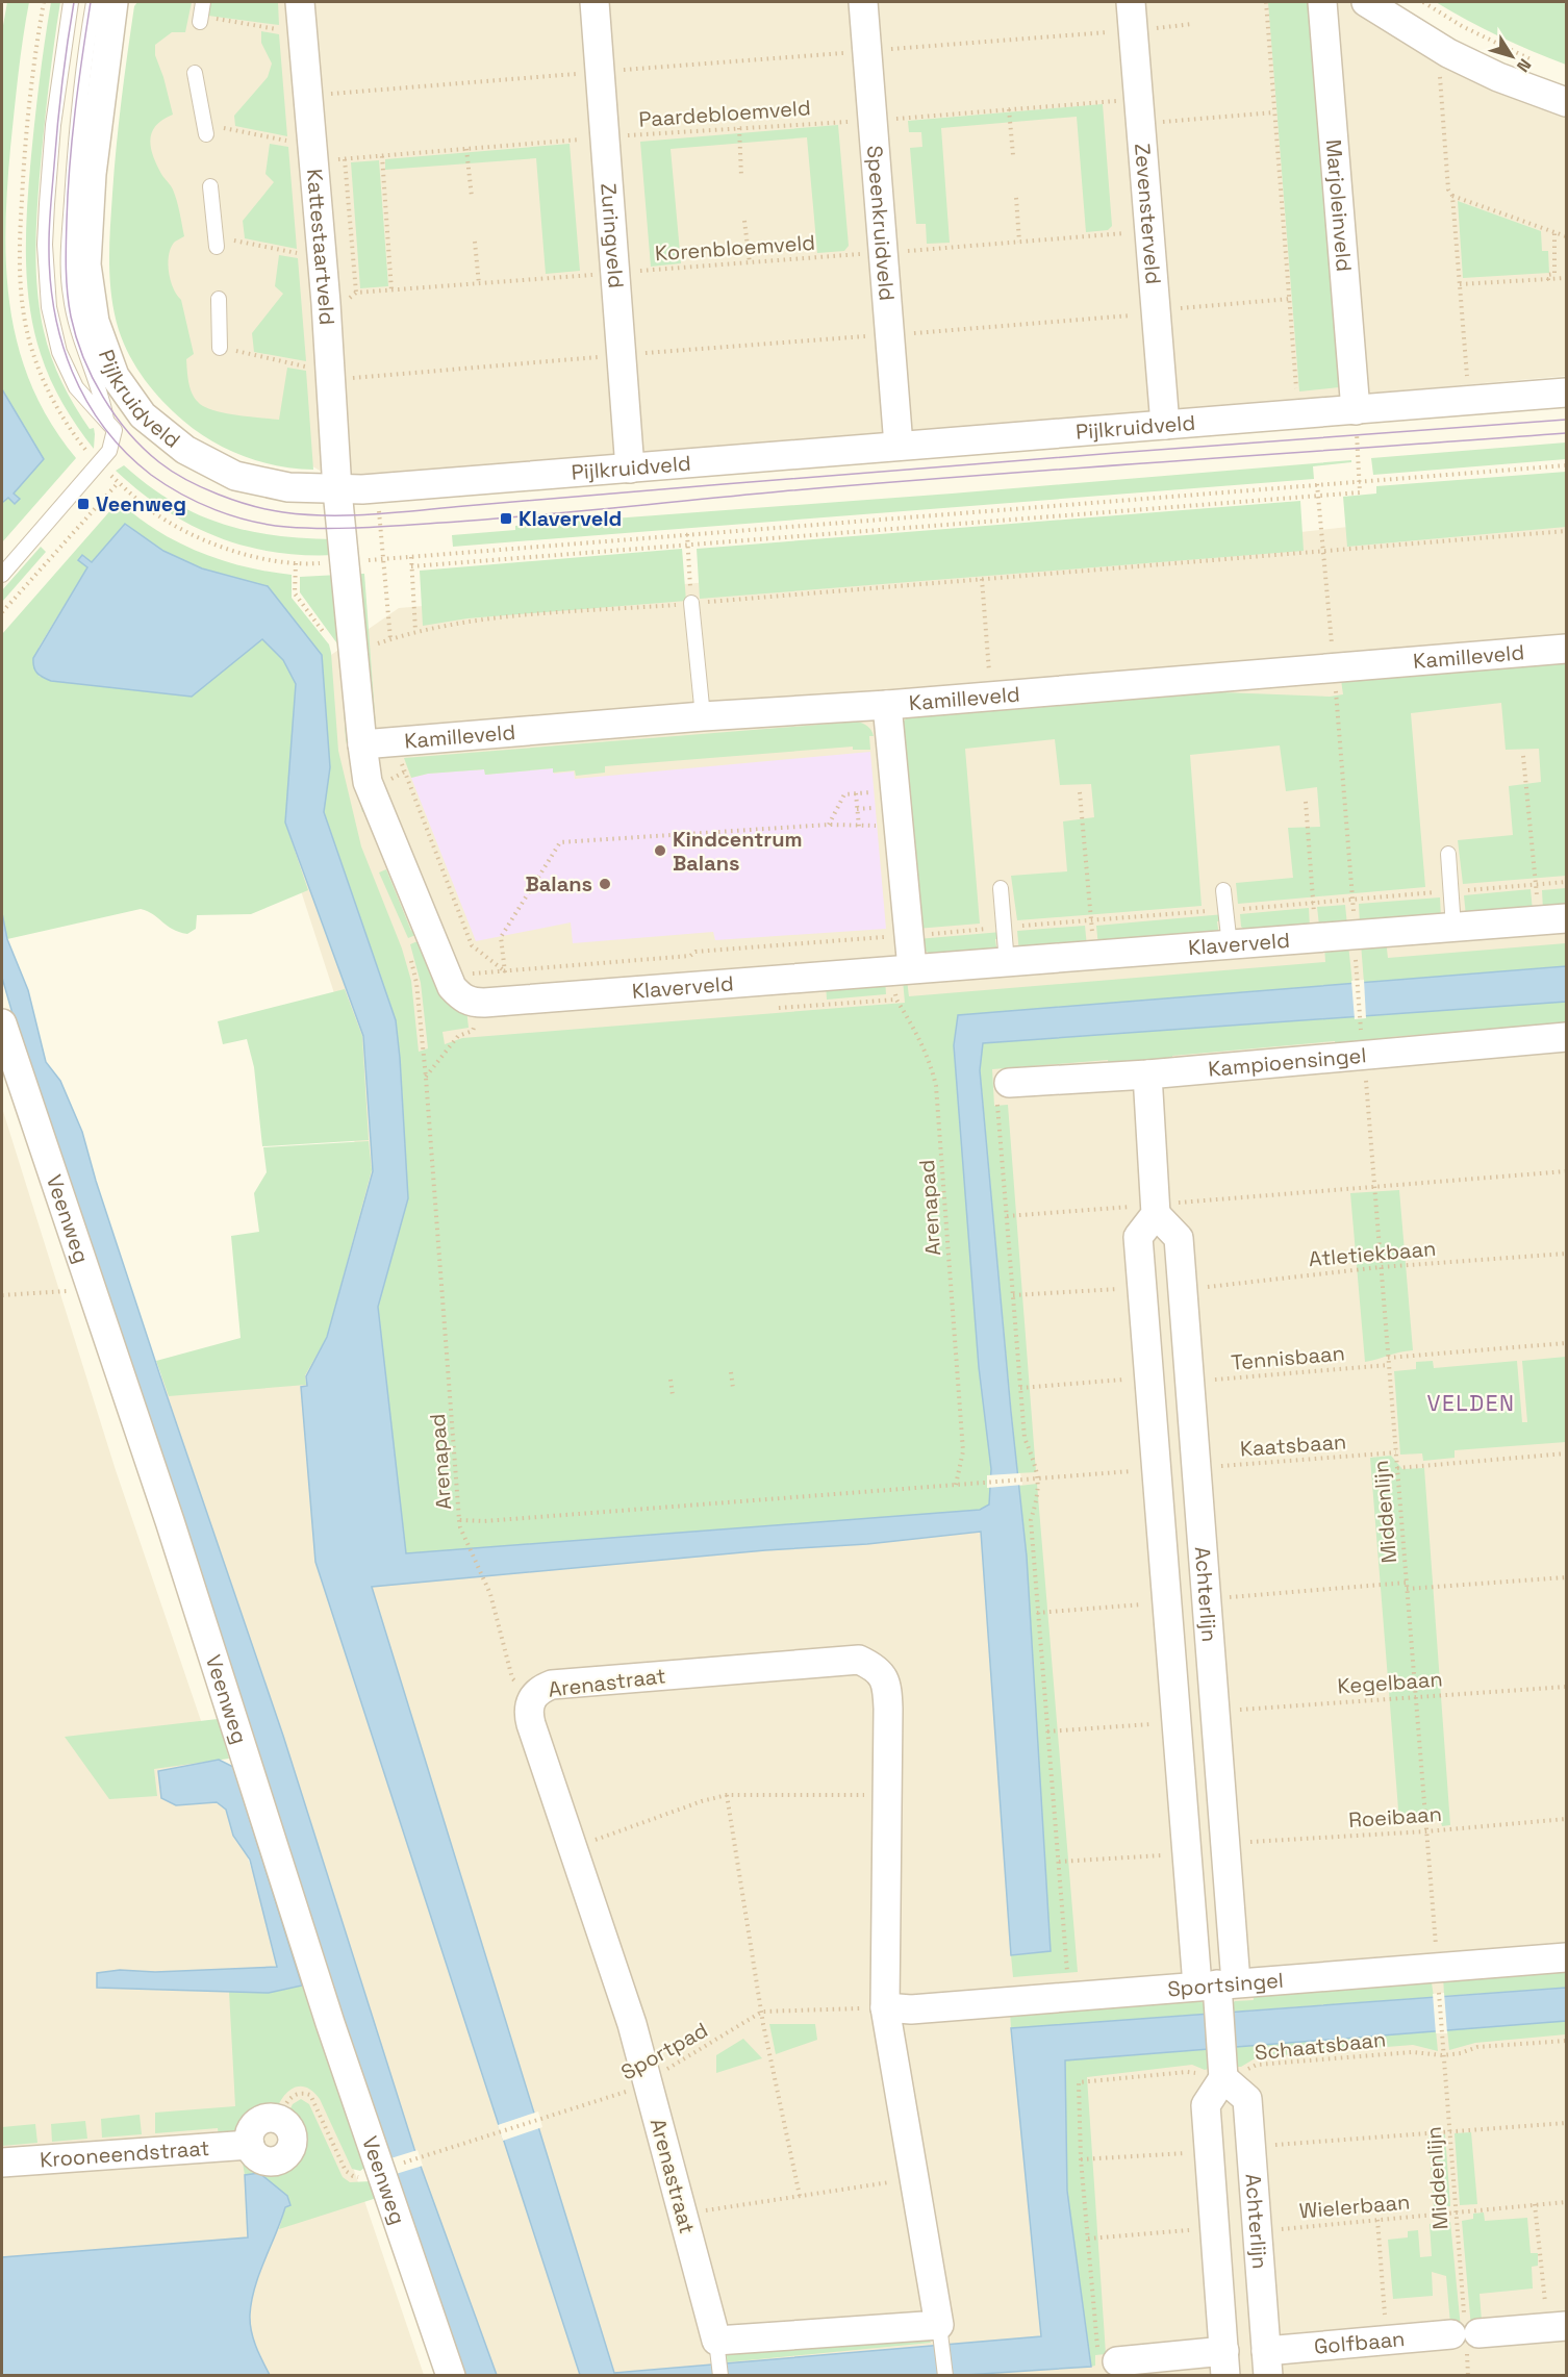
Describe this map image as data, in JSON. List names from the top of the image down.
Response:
{
  "streets": {
    "street": [
      "Marjoleinveld",
      "Zevensterveld",
      "Speenkruidveld",
      "Zuringveld",
      "Kattestaartveld",
      "Pijlkruidveld",
      "Kamilleveld",
      "Klaverveld",
      "Kampioensingel",
      "Veenweg",
      "Achterlijn",
      "Arenastraat",
      "Sportsingel",
      "Krooneendstraat",
      "Golfbaan"
    ],
    "path": [
      "Paardebloemveld",
      "Korenbloemveld",
      "Arenapad",
      "Atletiekbaan",
      "Tennisbaan",
      "Kaatsbaan",
      "Middenlijn",
      "Kegelbaan",
      "Roeibaan",
      "Schaatsbaan",
      "Sportpad",
      "Wielerbaan"
    ]
  },
  "crossings": [
    ["Paardebloemveld", "Zevensterveld"],
    ["Paardebloemveld", "Speenkruidveld"],
    ["Paardebloemveld", "Zuringveld"],
    ["Paardebloemveld", "Kattestaartveld"],
    ["Marjoleinveld", "Pijlkruidveld"],
    ["Zevensterveld", "Korenbloemveld"],
    ["Zevensterveld", "Pijlkruidveld"],
    ["Speenkruidveld", "Korenbloemveld"],
    ["Speenkruidveld", "Pijlkruidveld"],
    ["Zuringveld", "Korenbloemveld"],
    ["Zuringveld", "Pijlkruidveld"],
    ["Kattestaartveld", "Korenbloemveld"],
    ["Kattestaartveld", "Pijlkruidveld"],
    ["Kattestaartveld", "Klaverveld"],
    ["Pijlkruidveld", "Klaverveld"],
    ["Kamilleveld", "Klaverveld"],
    ["Kamilleveld", "Middenlijn"],
    ["Klaverveld", "Arenapad"],
    ["Klaverveld", "Middenlijn"],
    ["Kampioensingel", "Middenlijn"],
    ["Atletiekbaan", "Middenlijn"],
    ["Atletiekbaan", "Achterlijn"],
    ["Tennisbaan", "Middenlijn"],
    ["Tennisbaan", "Achterlijn"],
    ["Kaatsbaan", "Middenlijn"],
    ["Kaatsbaan", "Achterlijn"],
    ["Middenlijn", "Kegelbaan"],
    ["Middenlijn", "Roeibaan"],
    ["Middenlijn", "Sportsingel"],
    ["Middenlijn", "Schaatsbaan"],
    ["Middenlijn", "Wielerbaan"],
    ["Middenlijn", "Golfbaan"],
    ["Achterlijn", "Kegelbaan"],
    ["Achterlijn", "Roeibaan"],
    ["Achterlijn", "Sportsingel"],
    ["Achterlijn", "Schaatsbaan"],
    ["Achterlijn", "Wielerbaan"],
    ["Achterlijn", "Golfbaan"],
    ["Arenastraat", "Sportsingel"],
    ["Arenastraat", "Sportpad"],
    ["Sportsingel", "Sportpad"]
  ],
  "districts": ["VELDEN"],
  "places": {
    "transit": ["Veenweg", "Klaverveld"],
    "other": ["Kindcentrum Balans", "Balans"]
  },
  "north": "bottom right"
}
